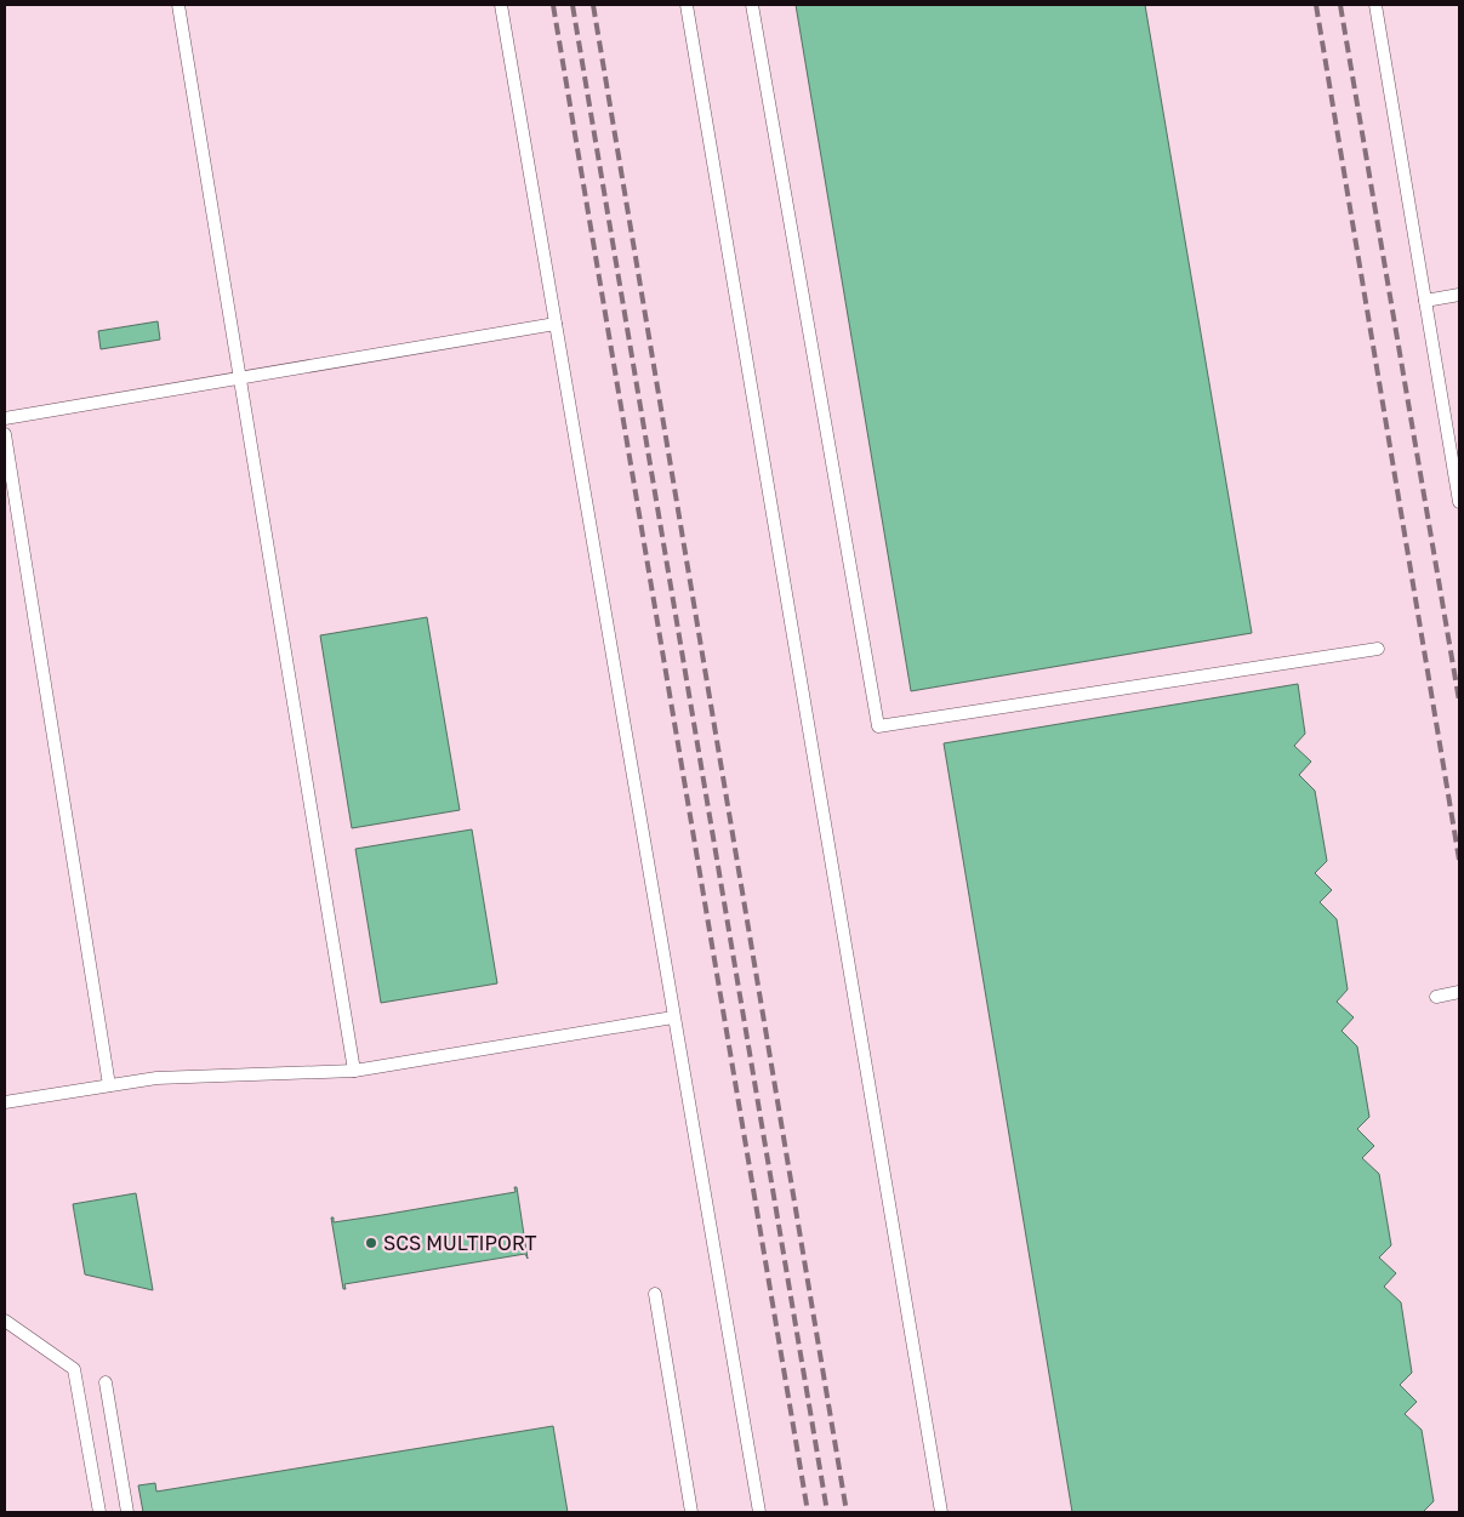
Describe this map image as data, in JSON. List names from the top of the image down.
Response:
{
  "places": ["SCS MULTIPORT"]
}
